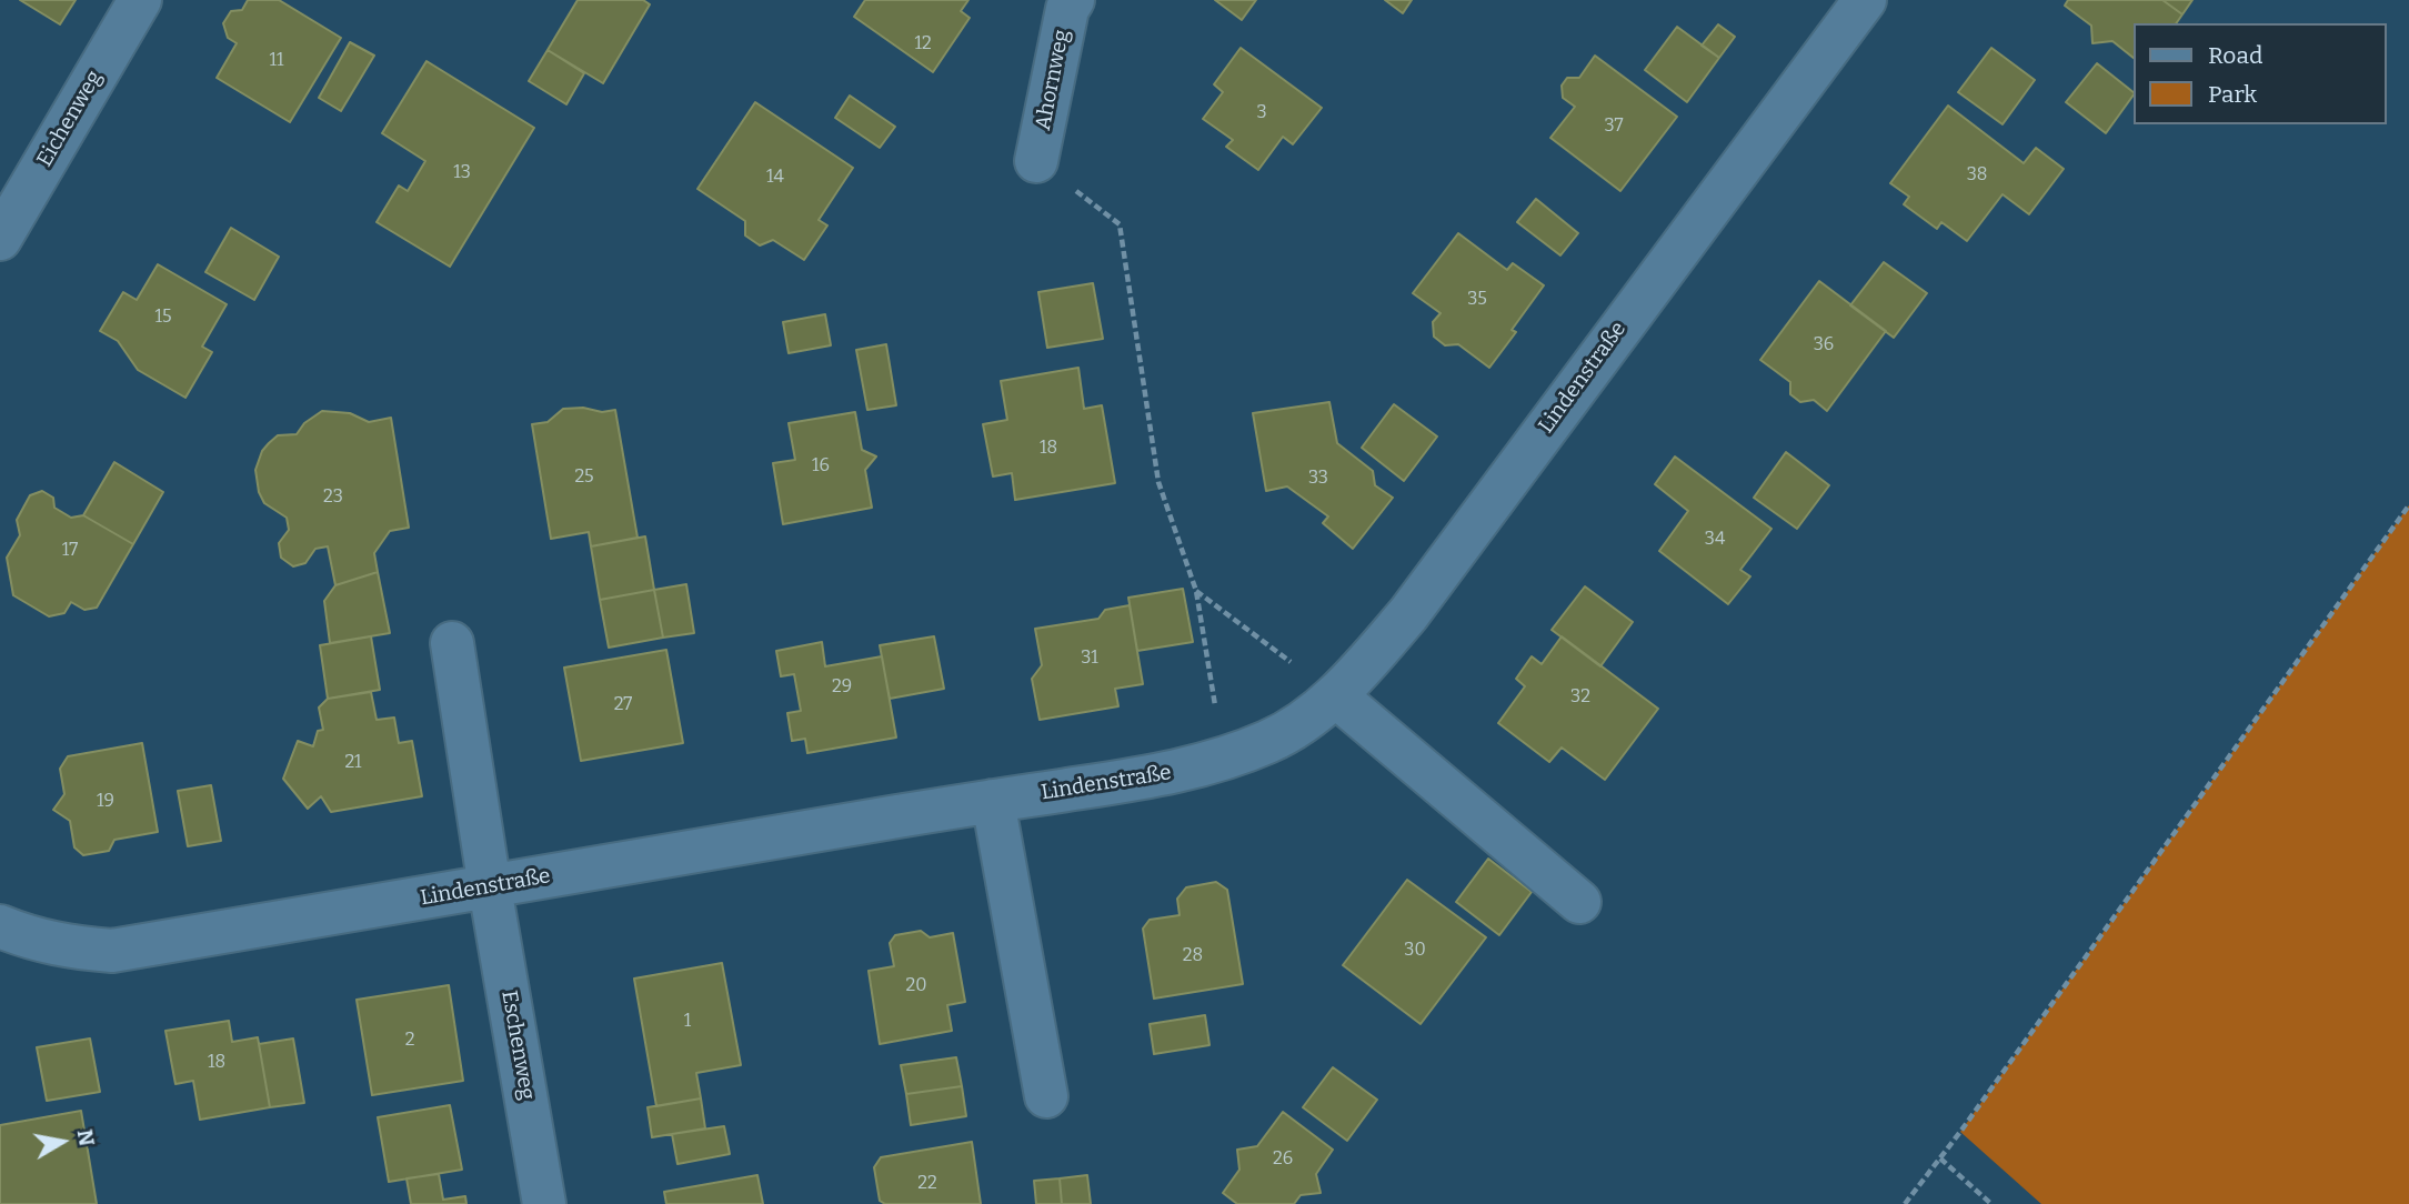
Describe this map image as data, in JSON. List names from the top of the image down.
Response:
{
  "streets": {
    "street": [
      "Ahornweg",
      "Eichenweg",
      "Lindenstraße",
      "Eschenweg"
    ]
  },
  "crossings": [
    ["Lindenstraße", "Eschenweg"]
  ],
  "house_numbers": [
    "12",
    "11",
    "3",
    "37",
    "13",
    "38",
    "14",
    "35",
    "15",
    "36",
    "18",
    "16",
    "25",
    "33",
    "23",
    "34",
    "17",
    "31",
    "29",
    "32",
    "27",
    "21",
    "19",
    "30",
    "28",
    "20",
    "1",
    "2",
    "18",
    "26",
    "22"
  ],
  "legend": ["Road", "Park"],
  "north": "right"
}
